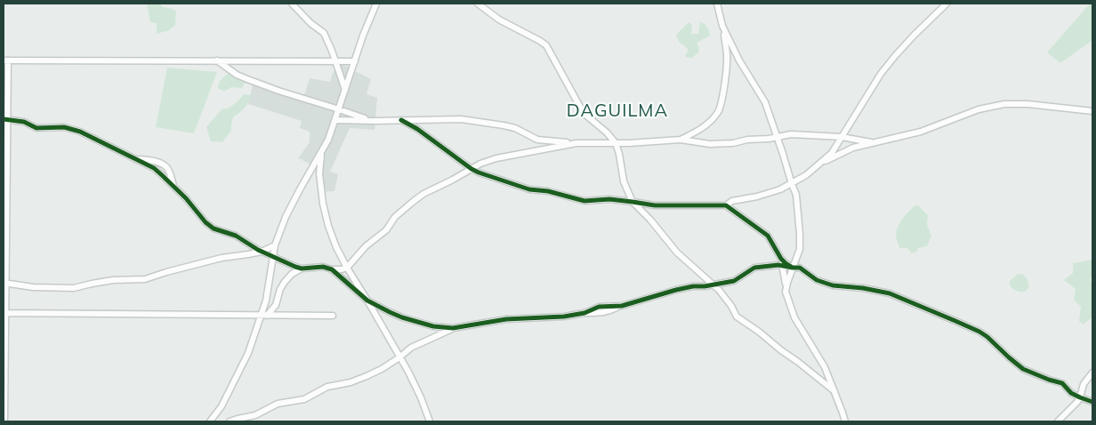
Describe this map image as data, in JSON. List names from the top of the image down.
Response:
{
  "districts": ["DAGUILMA"]
}
